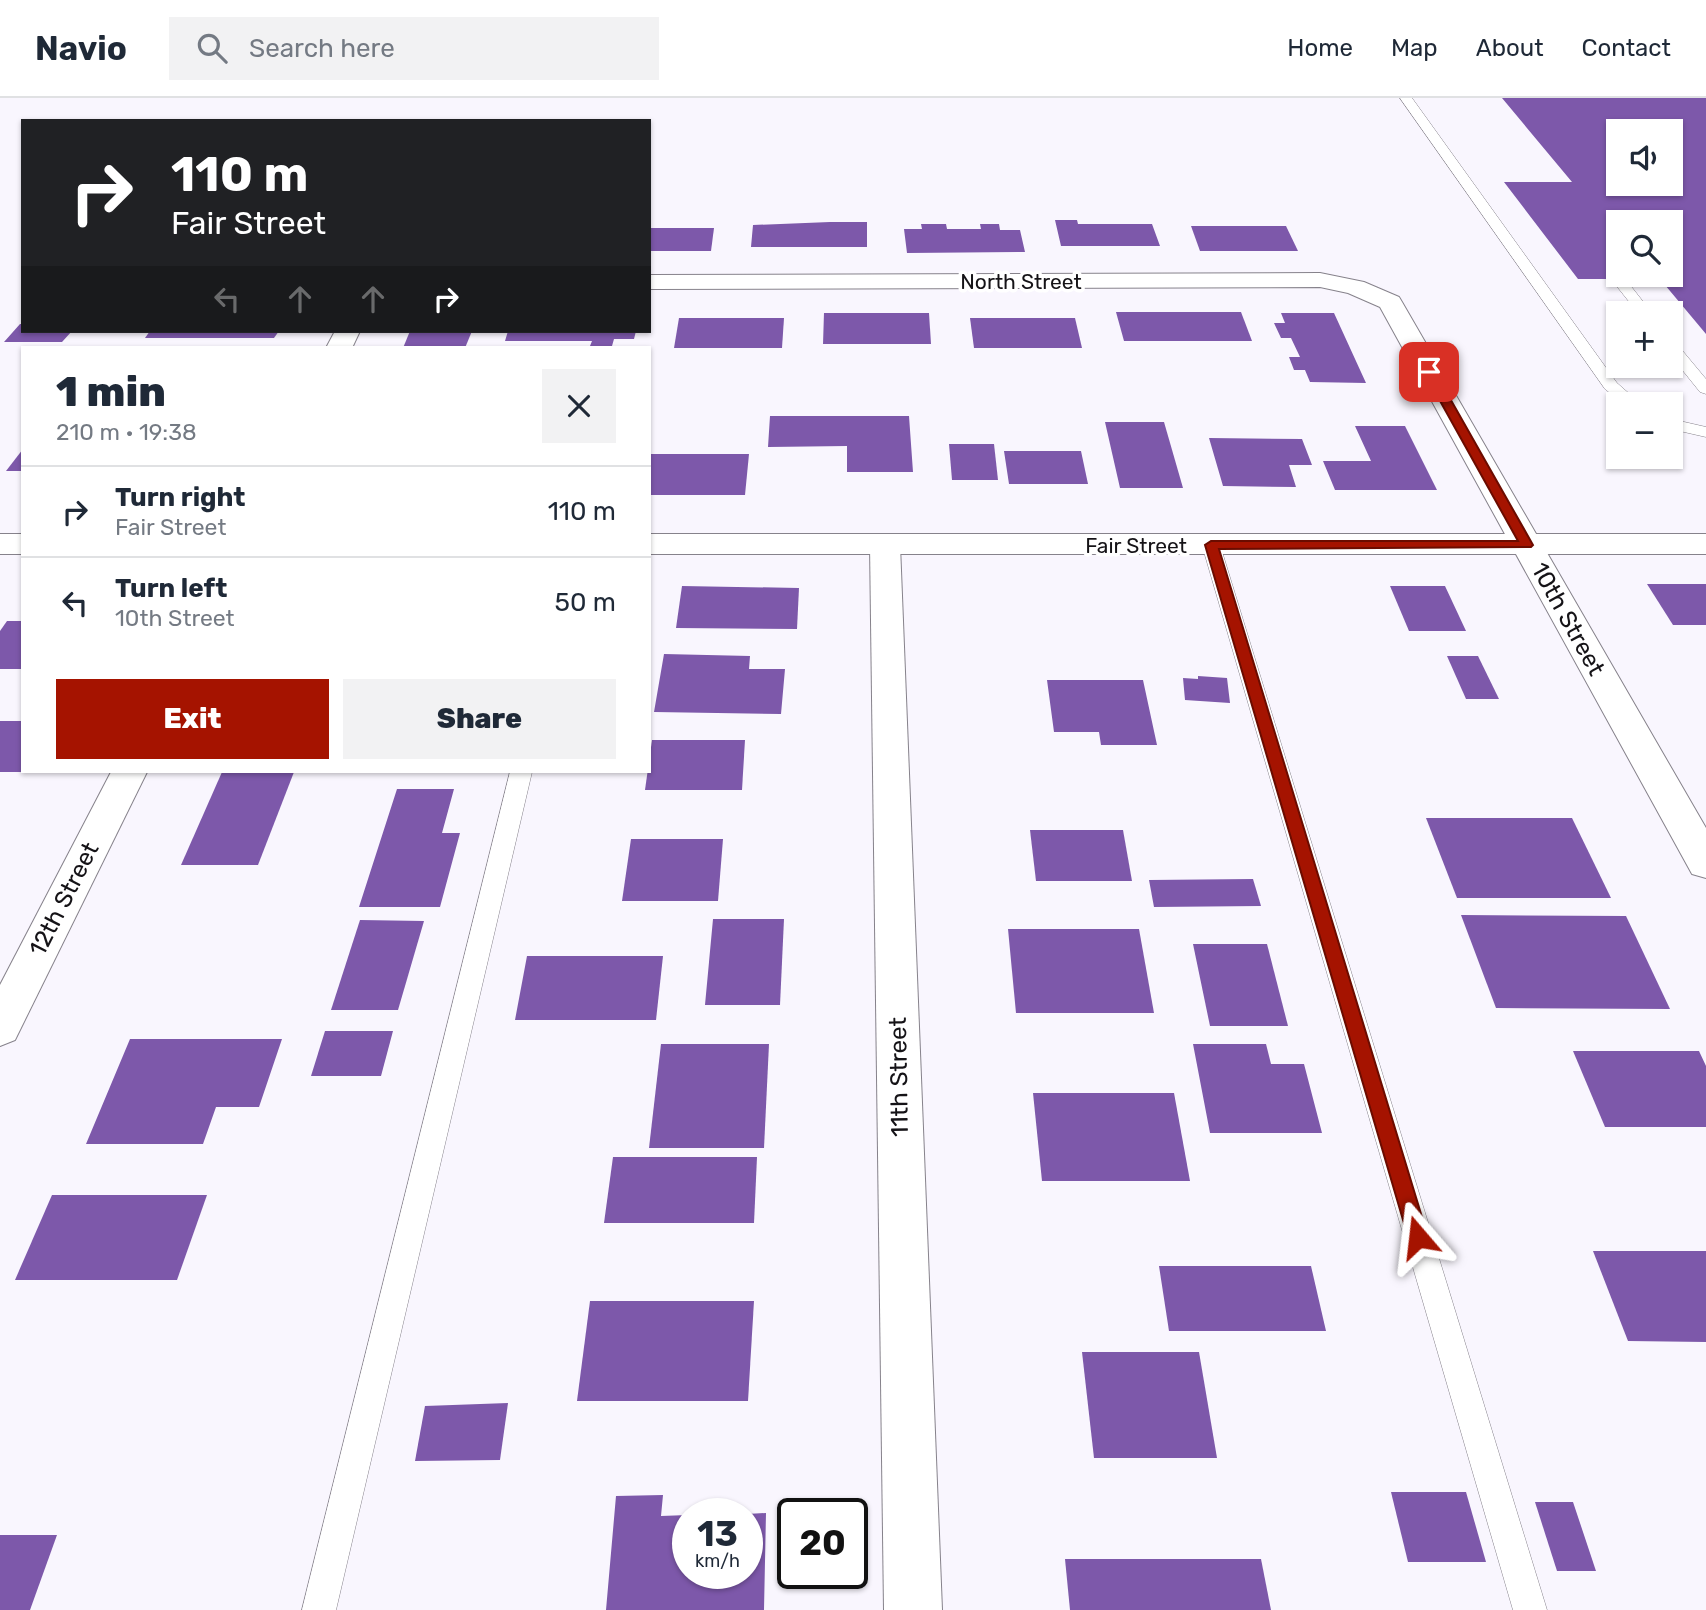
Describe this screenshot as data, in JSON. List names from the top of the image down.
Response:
{
  "streets": {
    "street": [
      "North Street",
      "Fair Street",
      "10th Street",
      "12th Street",
      "11th Street"
    ]
  },
  "crossings": [
    ["North Street", "10th Street"],
    ["Fair Street", "10th Street"],
    ["Fair Street", "11th Street"]
  ],
  "page": {
    "header": "Navio",
    "search": "Search here",
    "nav": [
      "Home",
      "Map",
      "About",
      "Contact"
    ],
    "map_buttons": ["+", "−"],
    "turn": ["110 m", "Fair Street"],
    "heading": ["1 min", "210 m · 19:38"],
    "list": [
      {
        "name": "Turn right",
        "note": "Fair Street",
        "value": "110 m"
      },
      {
        "name": "Turn left",
        "note": "10th Street",
        "value": "50 m"
      }
    ],
    "buttons": ["Exit", "Share"],
    "speed": "13 km/h",
    "limit": "20"
  }
}
